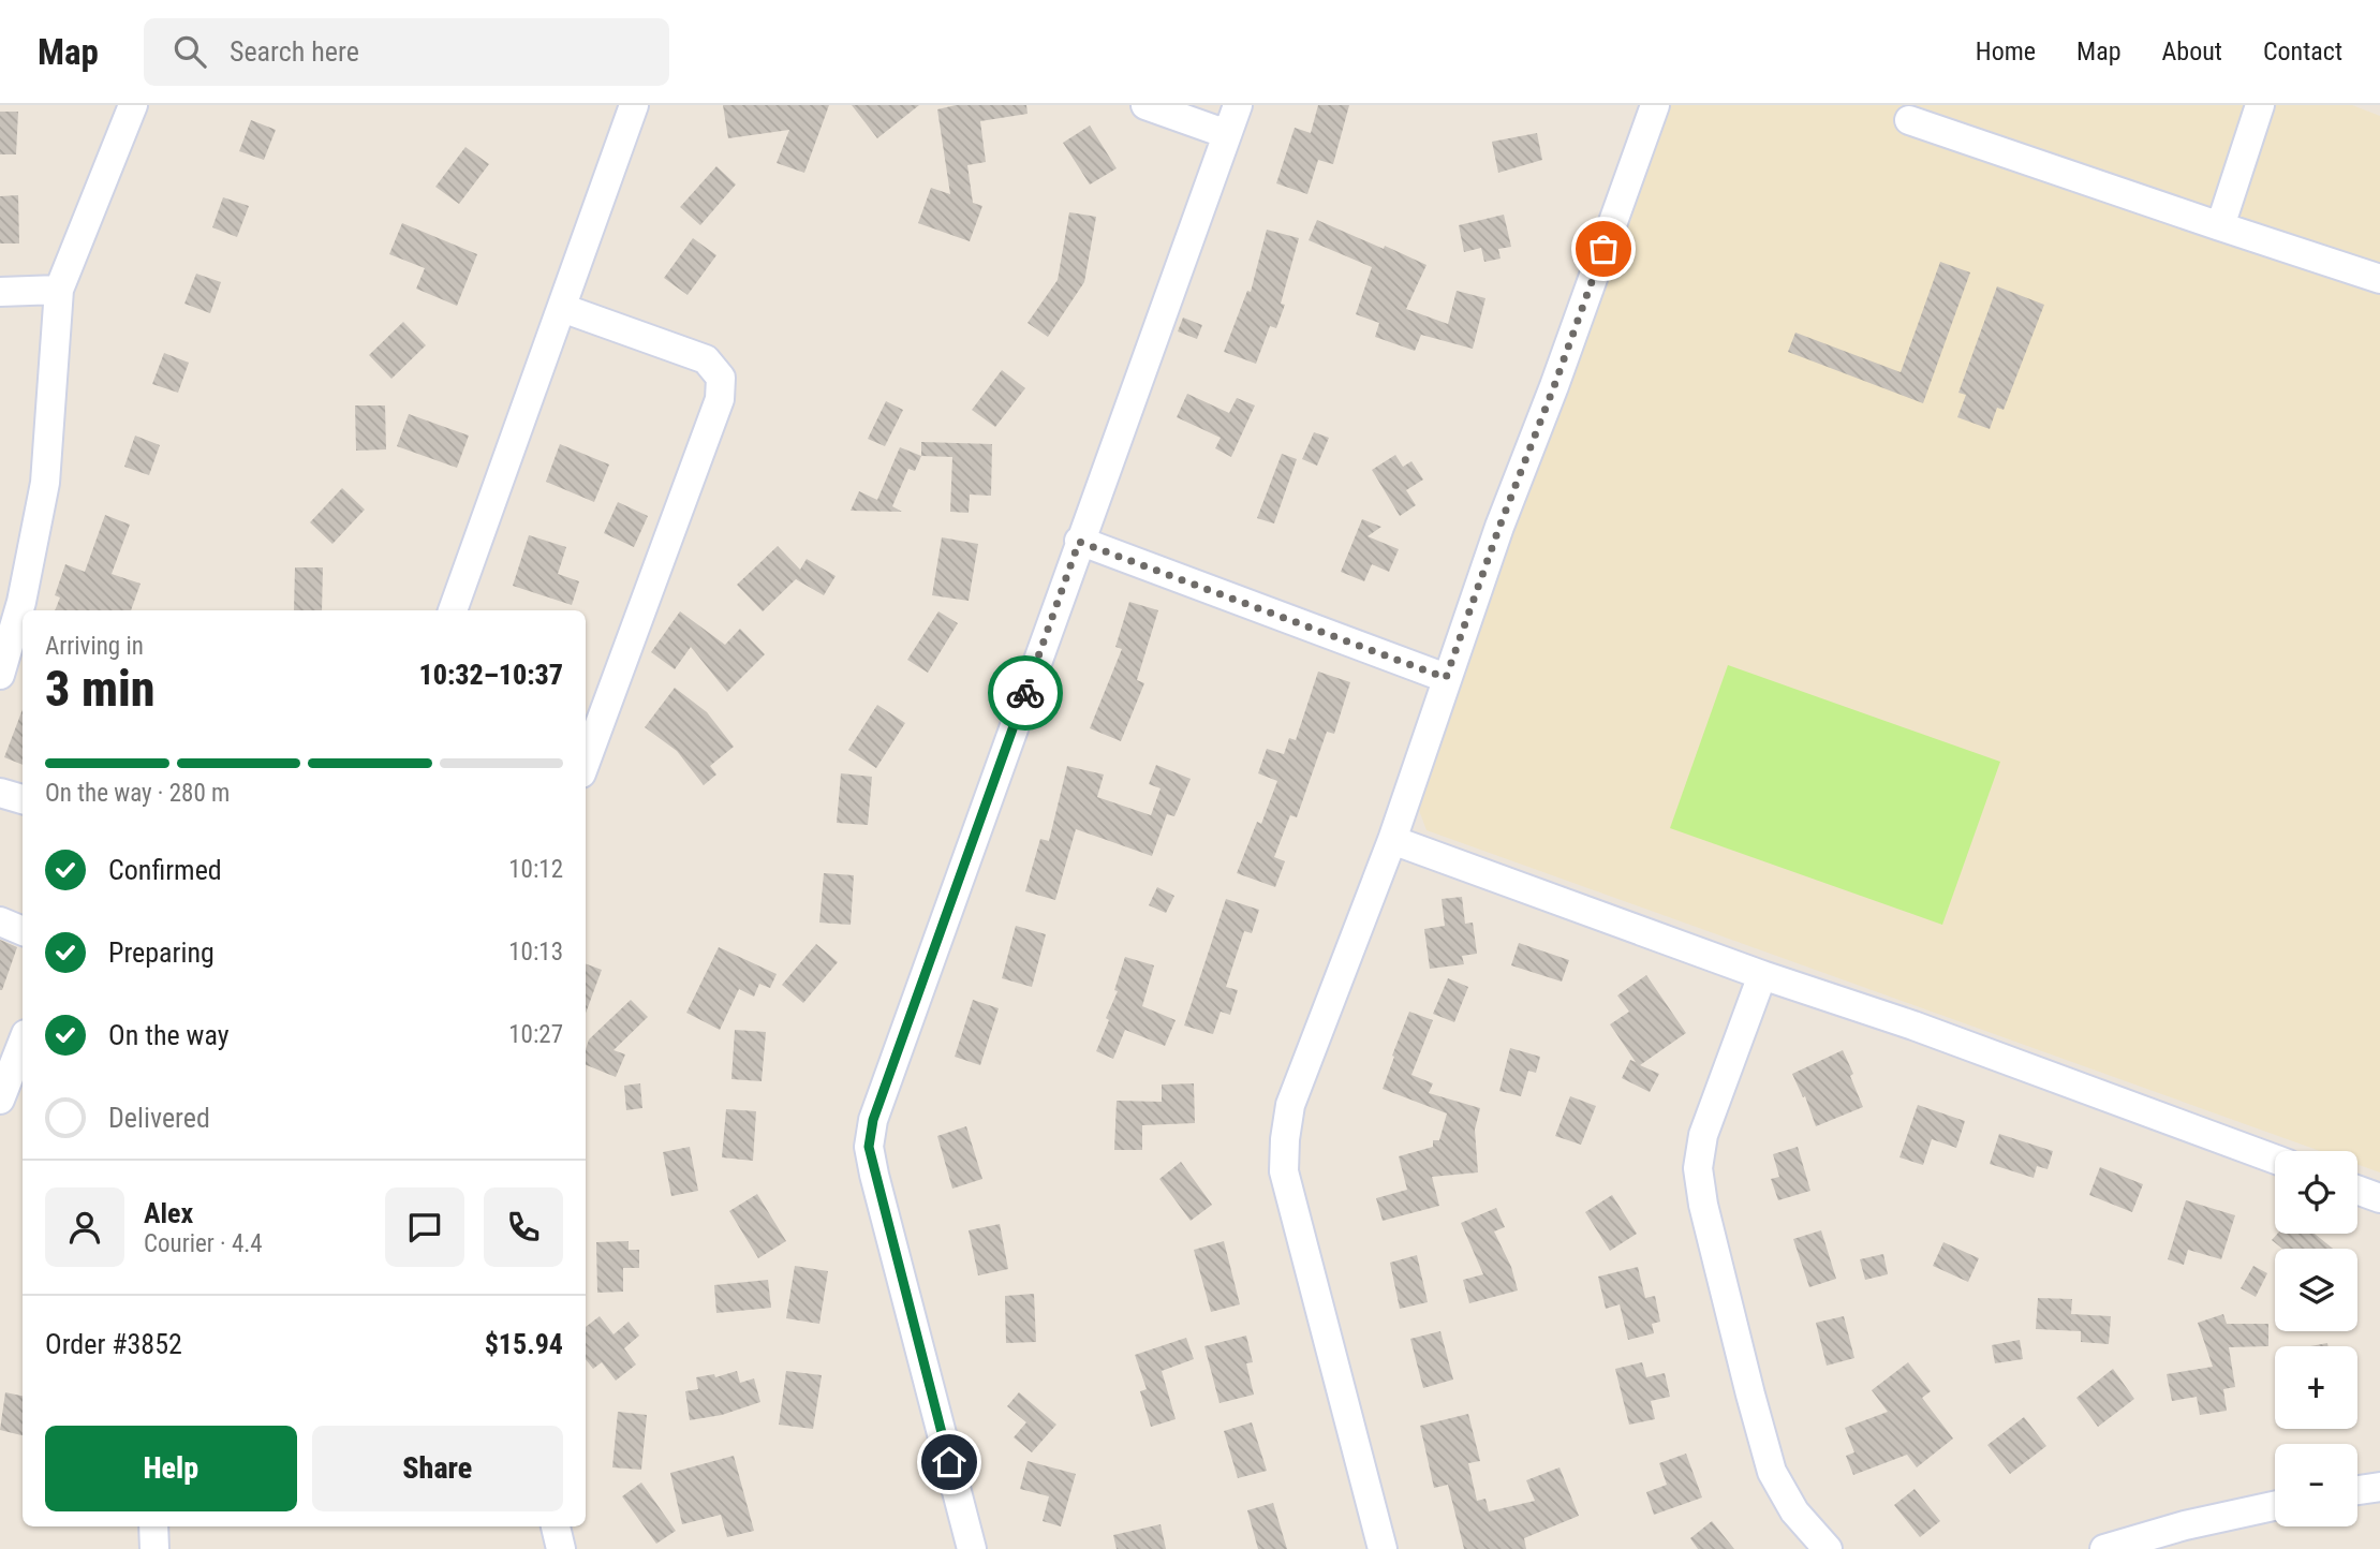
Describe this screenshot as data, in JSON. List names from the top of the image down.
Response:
{
  "page": {
    "header": "Map",
    "search": "Search here",
    "nav": [
      "Home",
      "Map",
      "About",
      "Contact"
    ],
    "heading": ["3 min", "Arriving in", "10:32–10:37"],
    "panel": [
      "Alex",
      "Courier · 4.4",
      "Order #3852",
      "$15.94"
    ],
    "bar": "On the way · 280 m",
    "list": [
      ["Confirmed", "10:12"],
      ["Preparing", "10:13"],
      ["On the way", "10:27"],
      "Delivered"
    ],
    "map_buttons": ["+", "−"],
    "buttons": ["Help", "Share"]
  }
}
